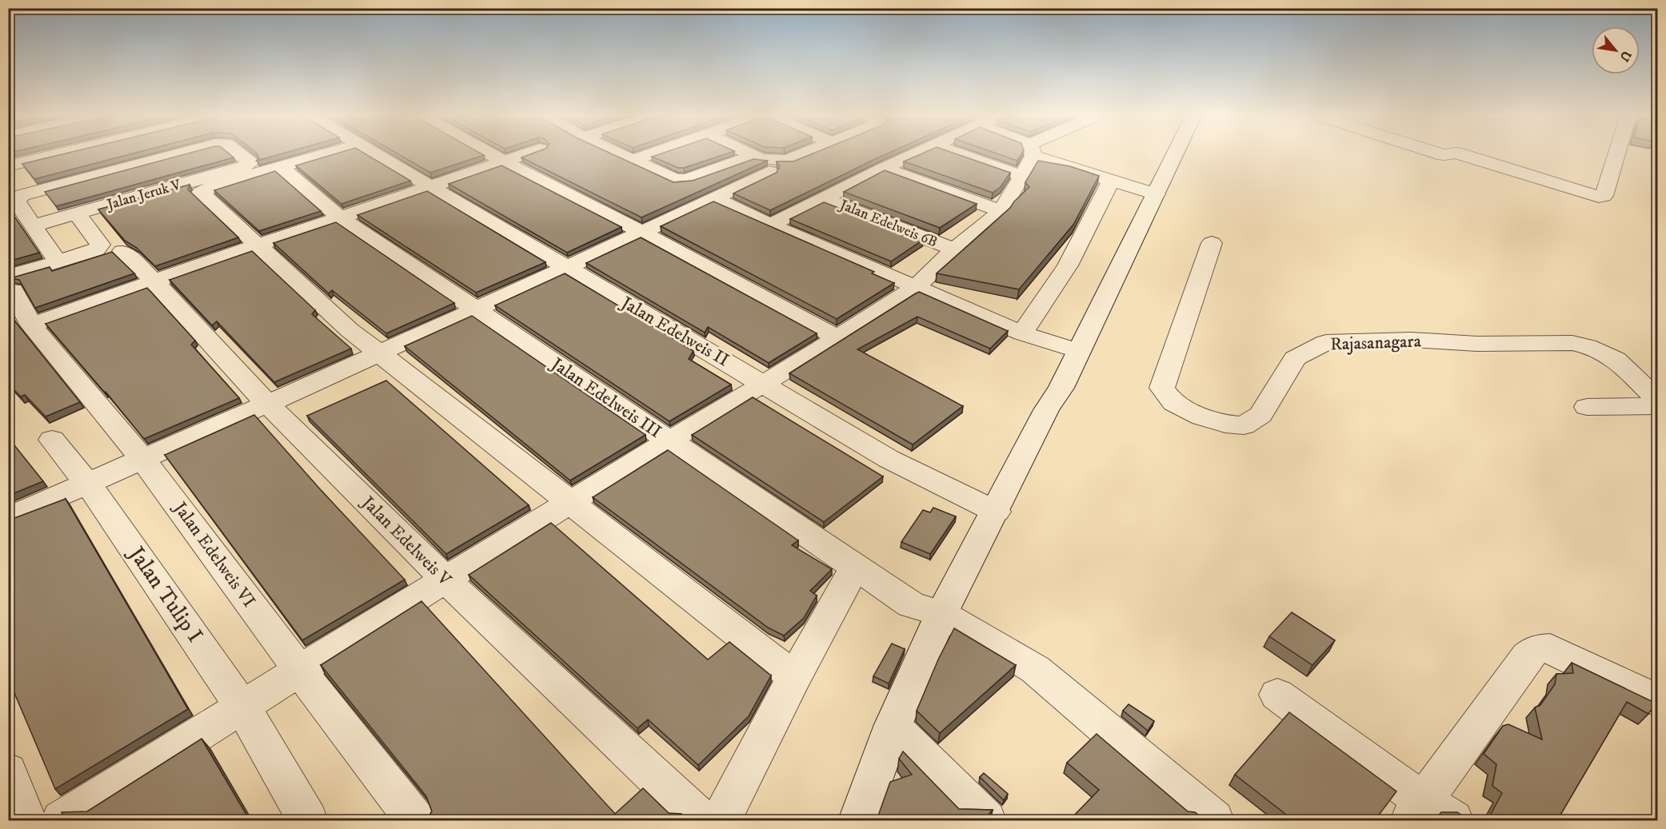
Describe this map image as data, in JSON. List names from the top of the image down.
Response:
{
  "streets": {
    "street": [
      "Jalan Jeruk V",
      "Jalan Edelweis 6B",
      "Jalan Edelweis II",
      "Rajasanagara",
      "Jalan Edelweis III",
      "Jalan Edelweis V",
      "Jalan Edelweis VI",
      "Jalan Tulip I"
    ]
  },
  "crossings": [
    ["Jalan Edelweis VI", "Jalan Tulip I"]
  ],
  "north": "bottom right"
}
